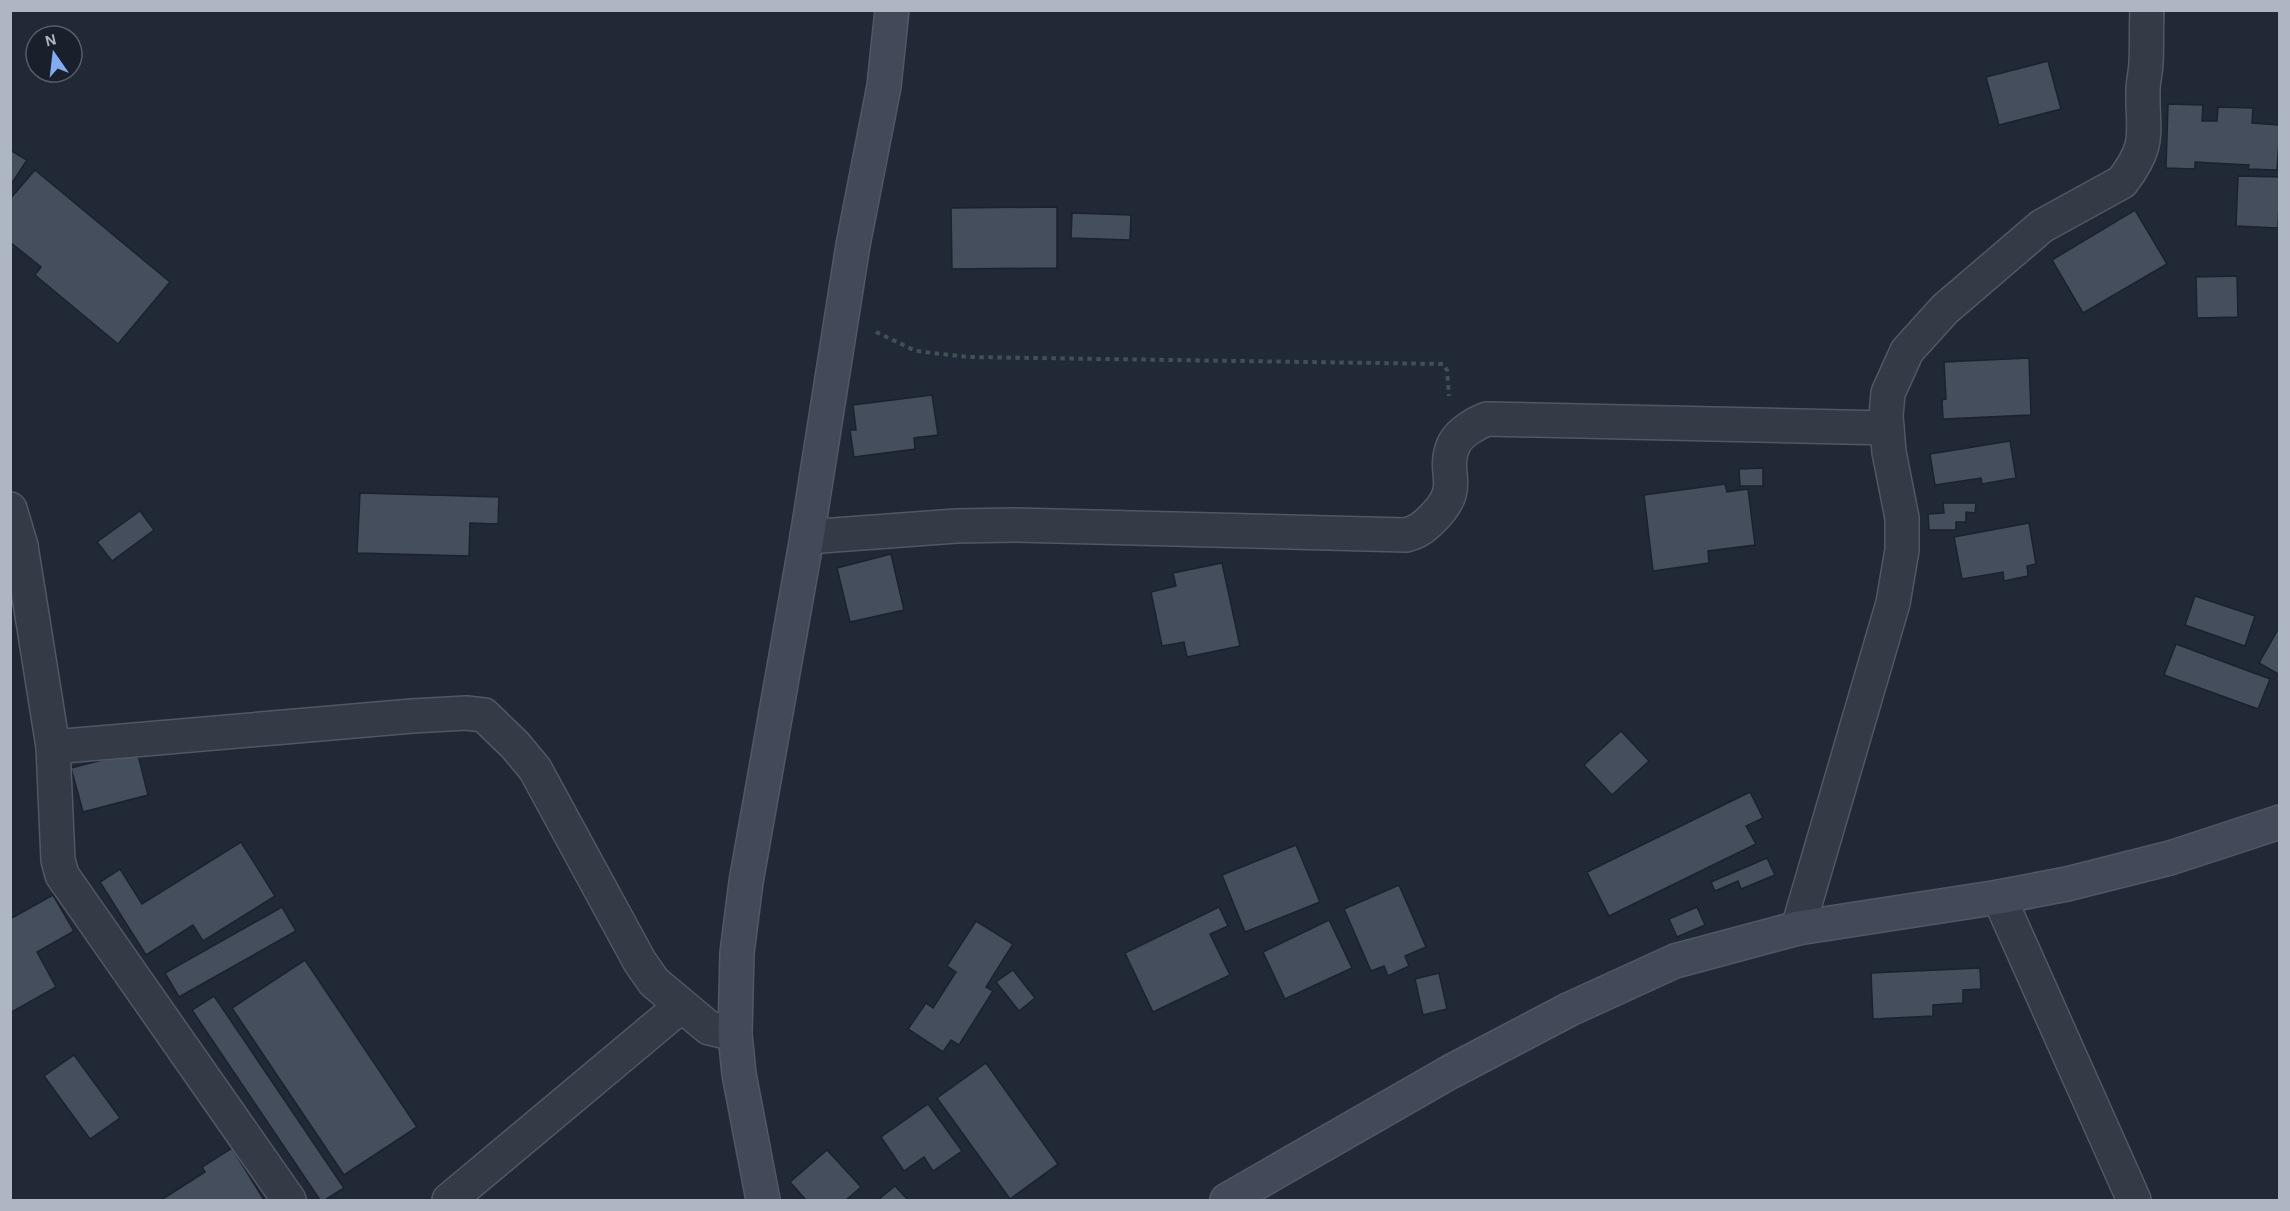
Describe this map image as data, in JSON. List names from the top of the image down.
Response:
{
  "north": "top"
}
